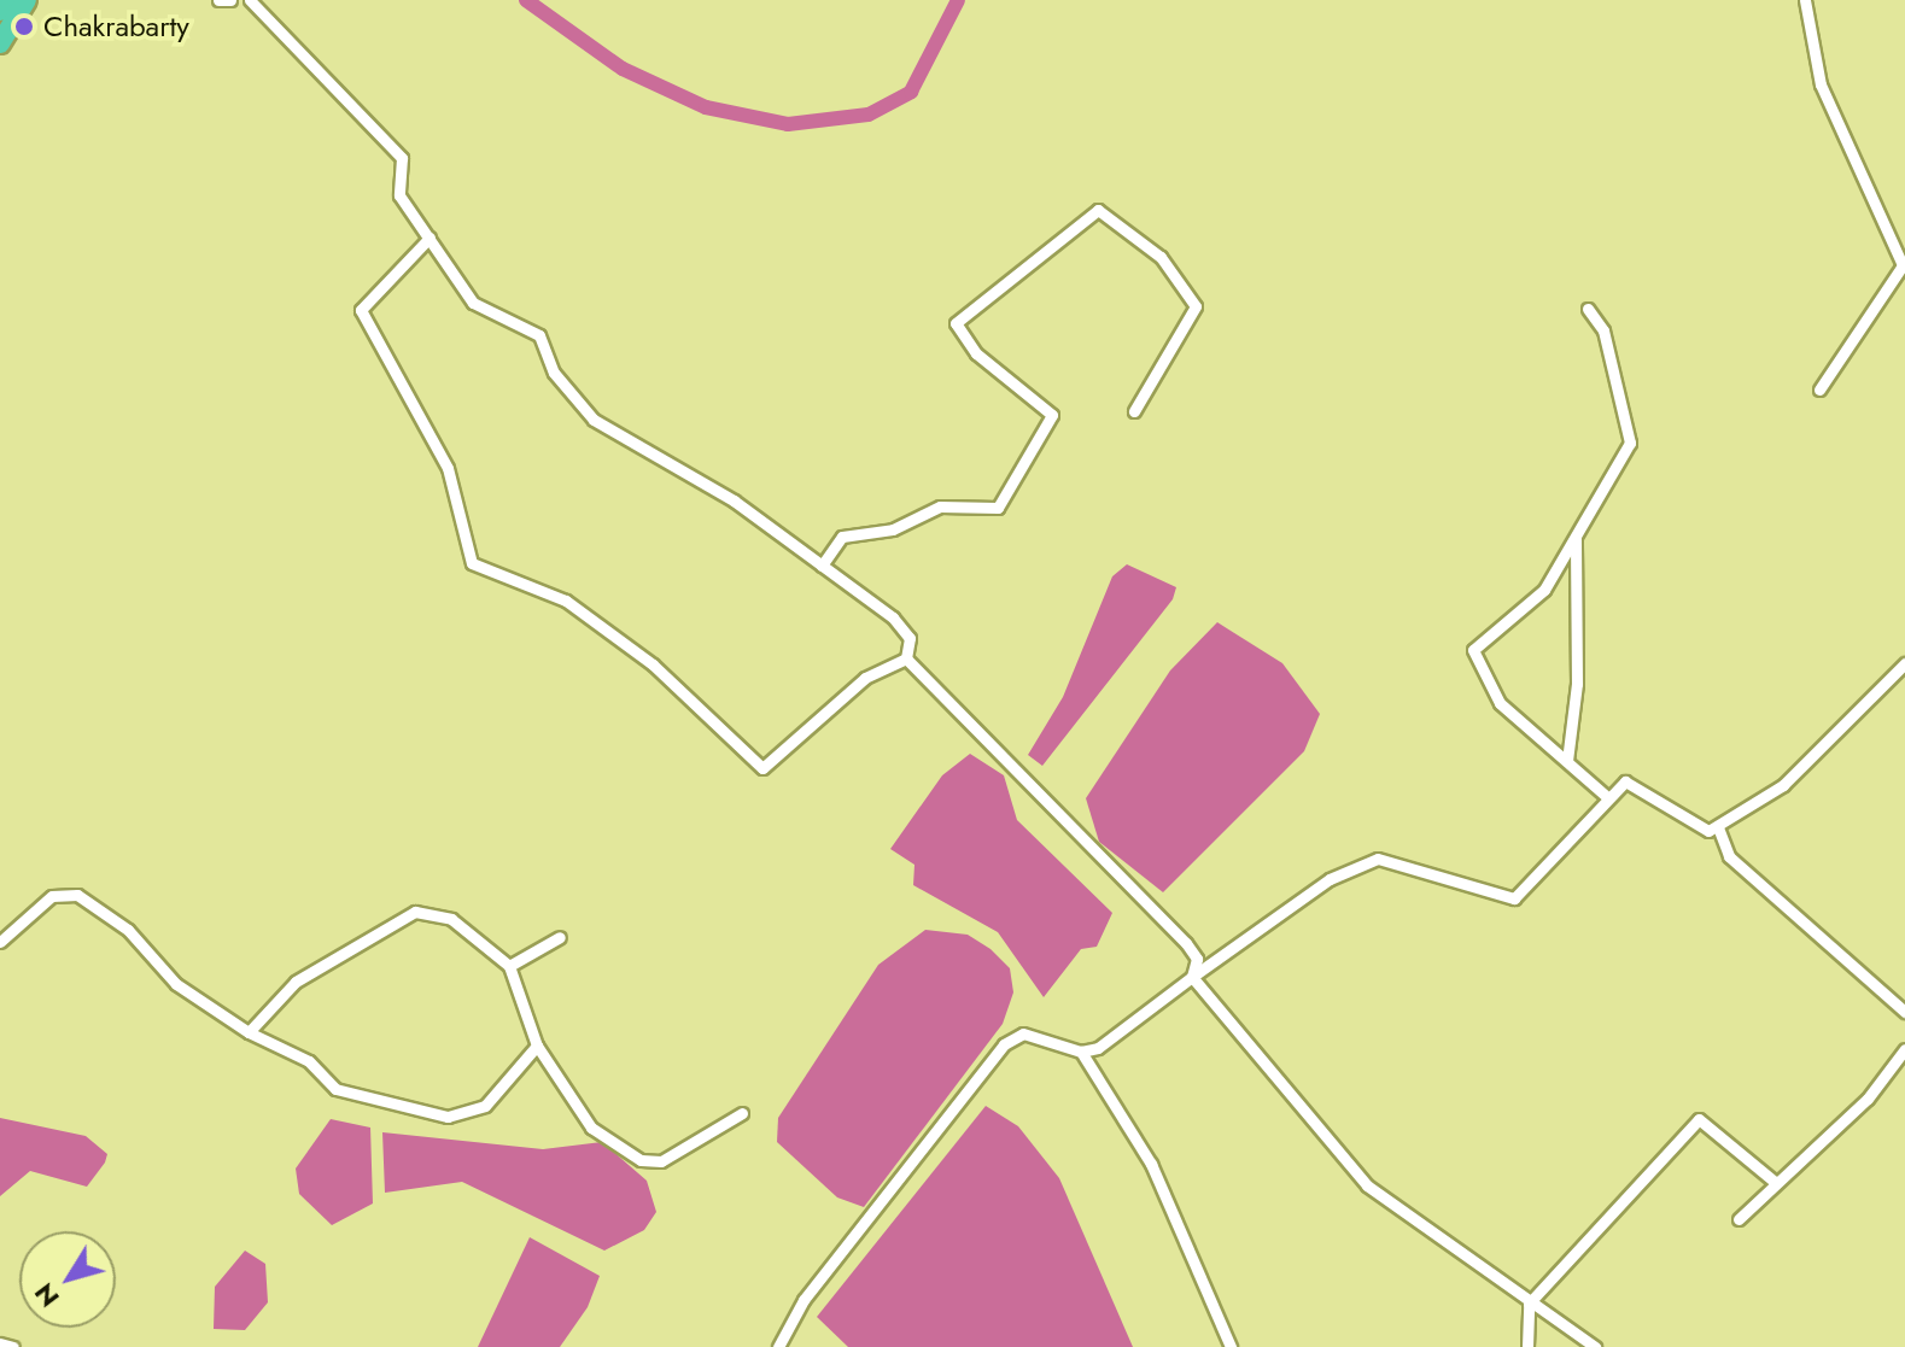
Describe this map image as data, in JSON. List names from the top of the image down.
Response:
{
  "places": ["Chakrabarty"],
  "north": "bottom left"
}
